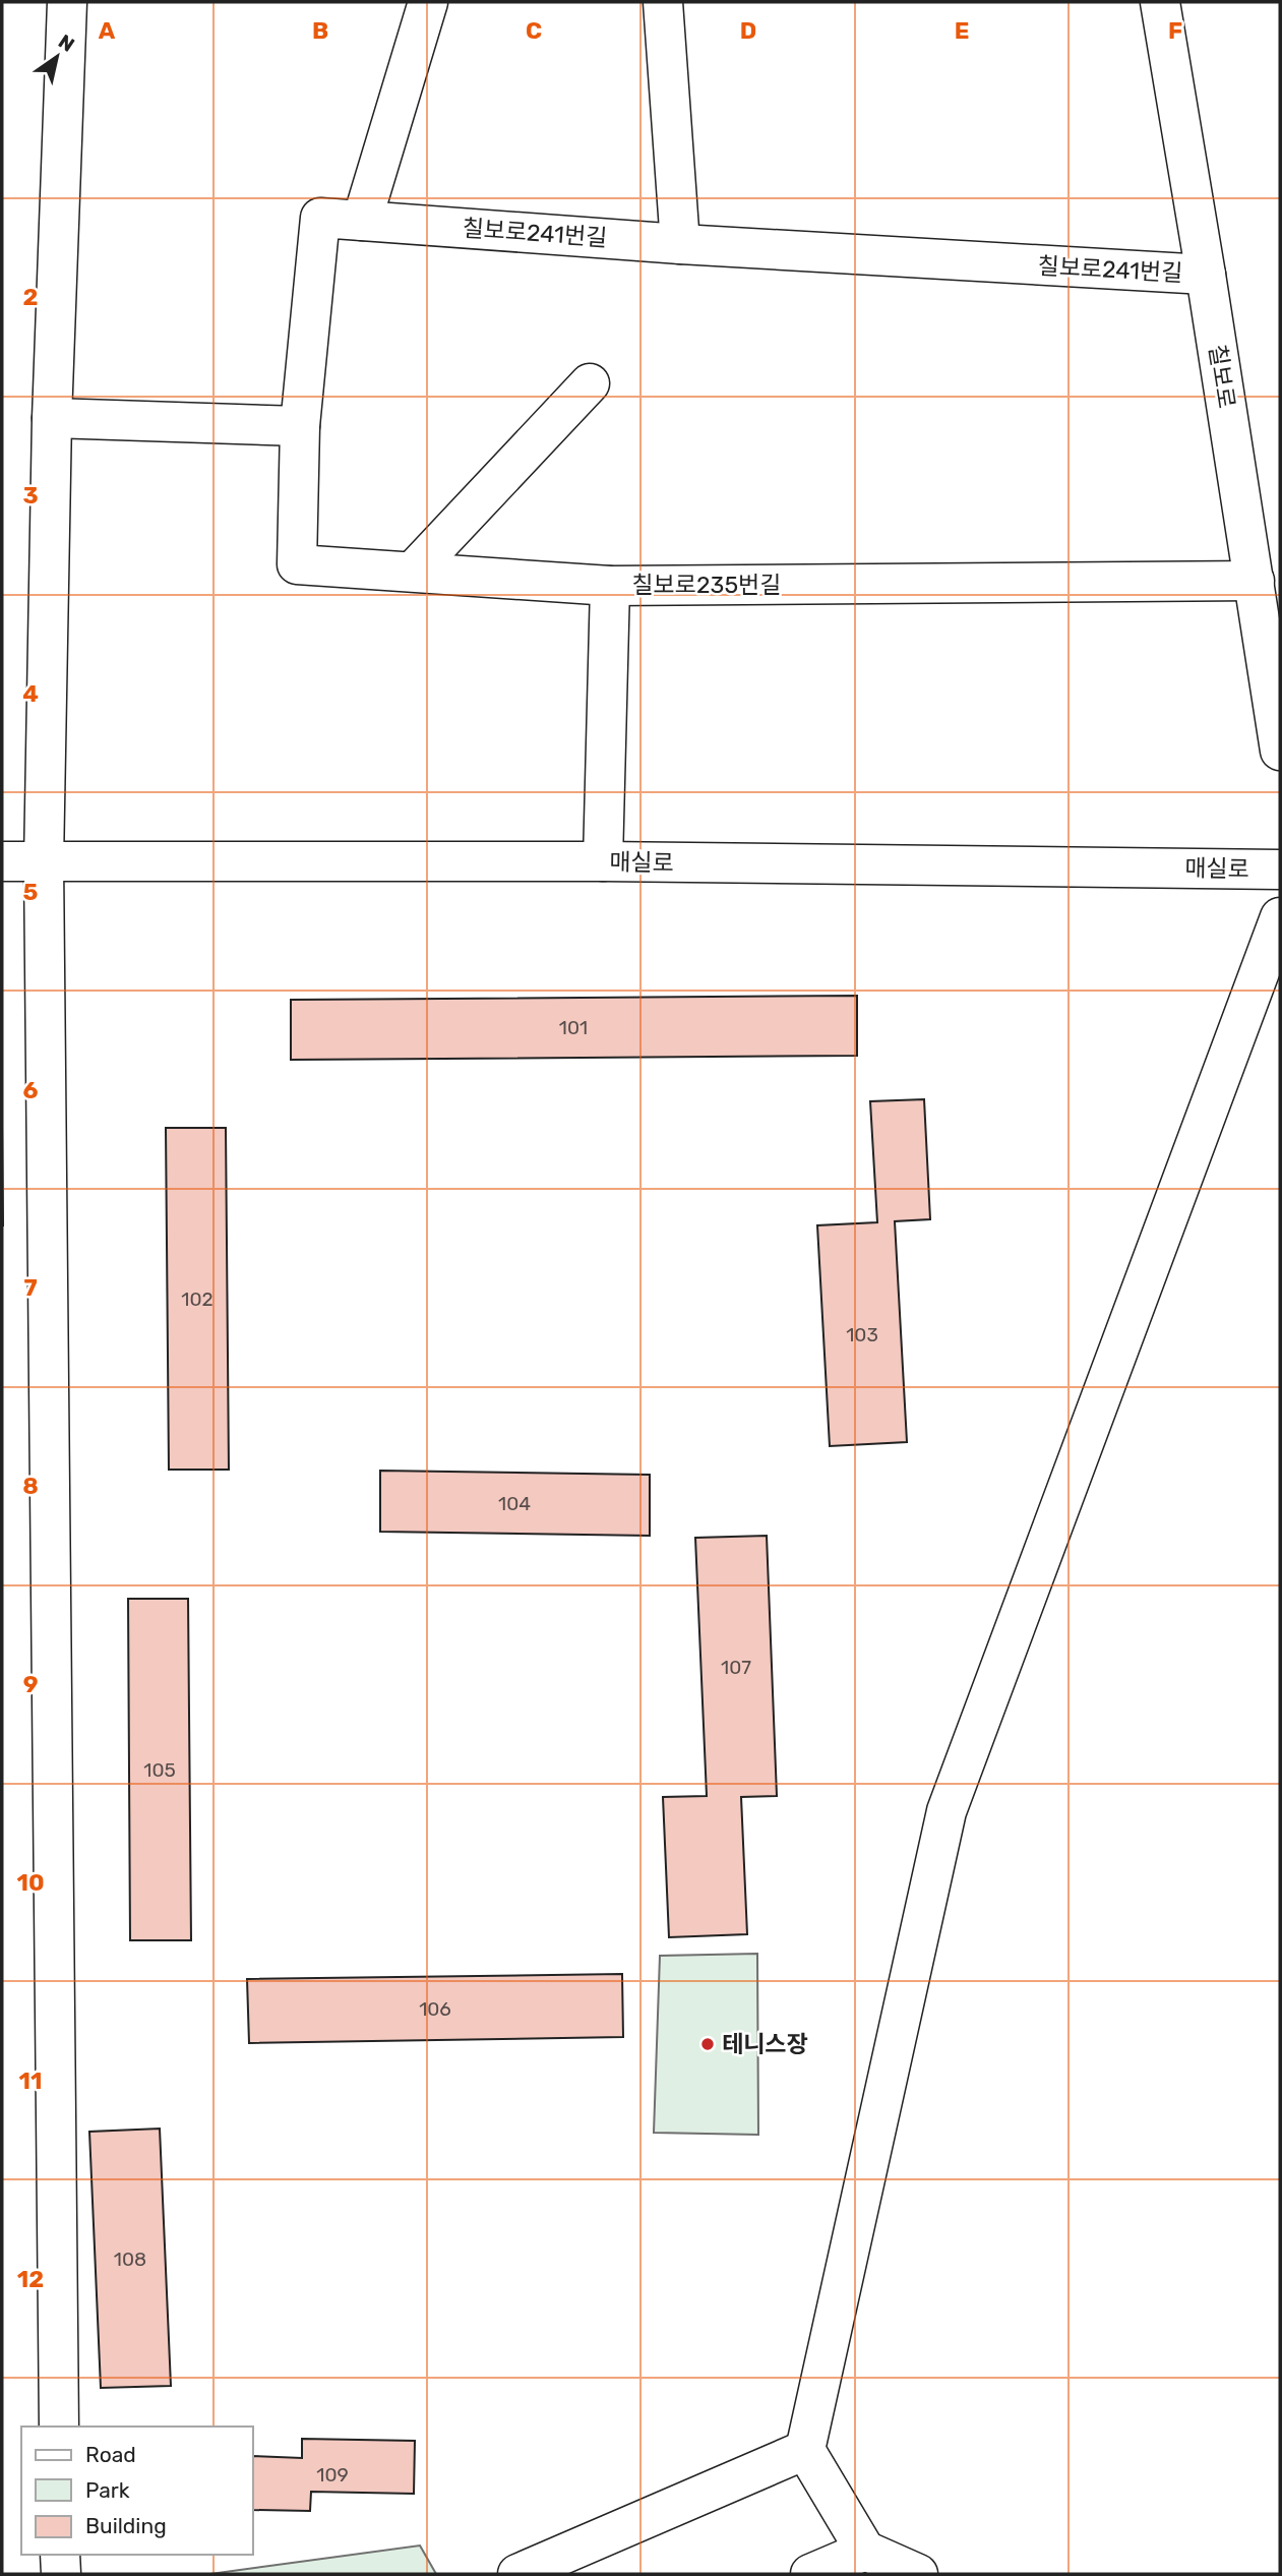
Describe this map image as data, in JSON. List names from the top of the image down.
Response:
{
  "streets": {
    "street": [
      "칠보로241번길",
      "칠보로",
      "칠보로235번길",
      "매실로"
    ]
  },
  "crossings": [
    ["칠보로241번길", "칠보로"],
    ["칠보로241번길", "칠보로235번길"],
    ["칠보로", "칠보로235번길"]
  ],
  "places": ["테니스장"],
  "house_numbers": [
    "101",
    "102",
    "103",
    "104",
    "107",
    "105",
    "106",
    "108",
    "109"
  ],
  "legend": ["Road", "Park", "Building"],
  "north": "top right",
  "grid": {
    "columns": [
      "A",
      "B",
      "C",
      "D",
      "E",
      "F"
    ],
    "rows": [
      "2",
      "3",
      "4",
      "5",
      "6",
      "7",
      "8",
      "9",
      "10",
      "11",
      "12"
    ]
  }
}
